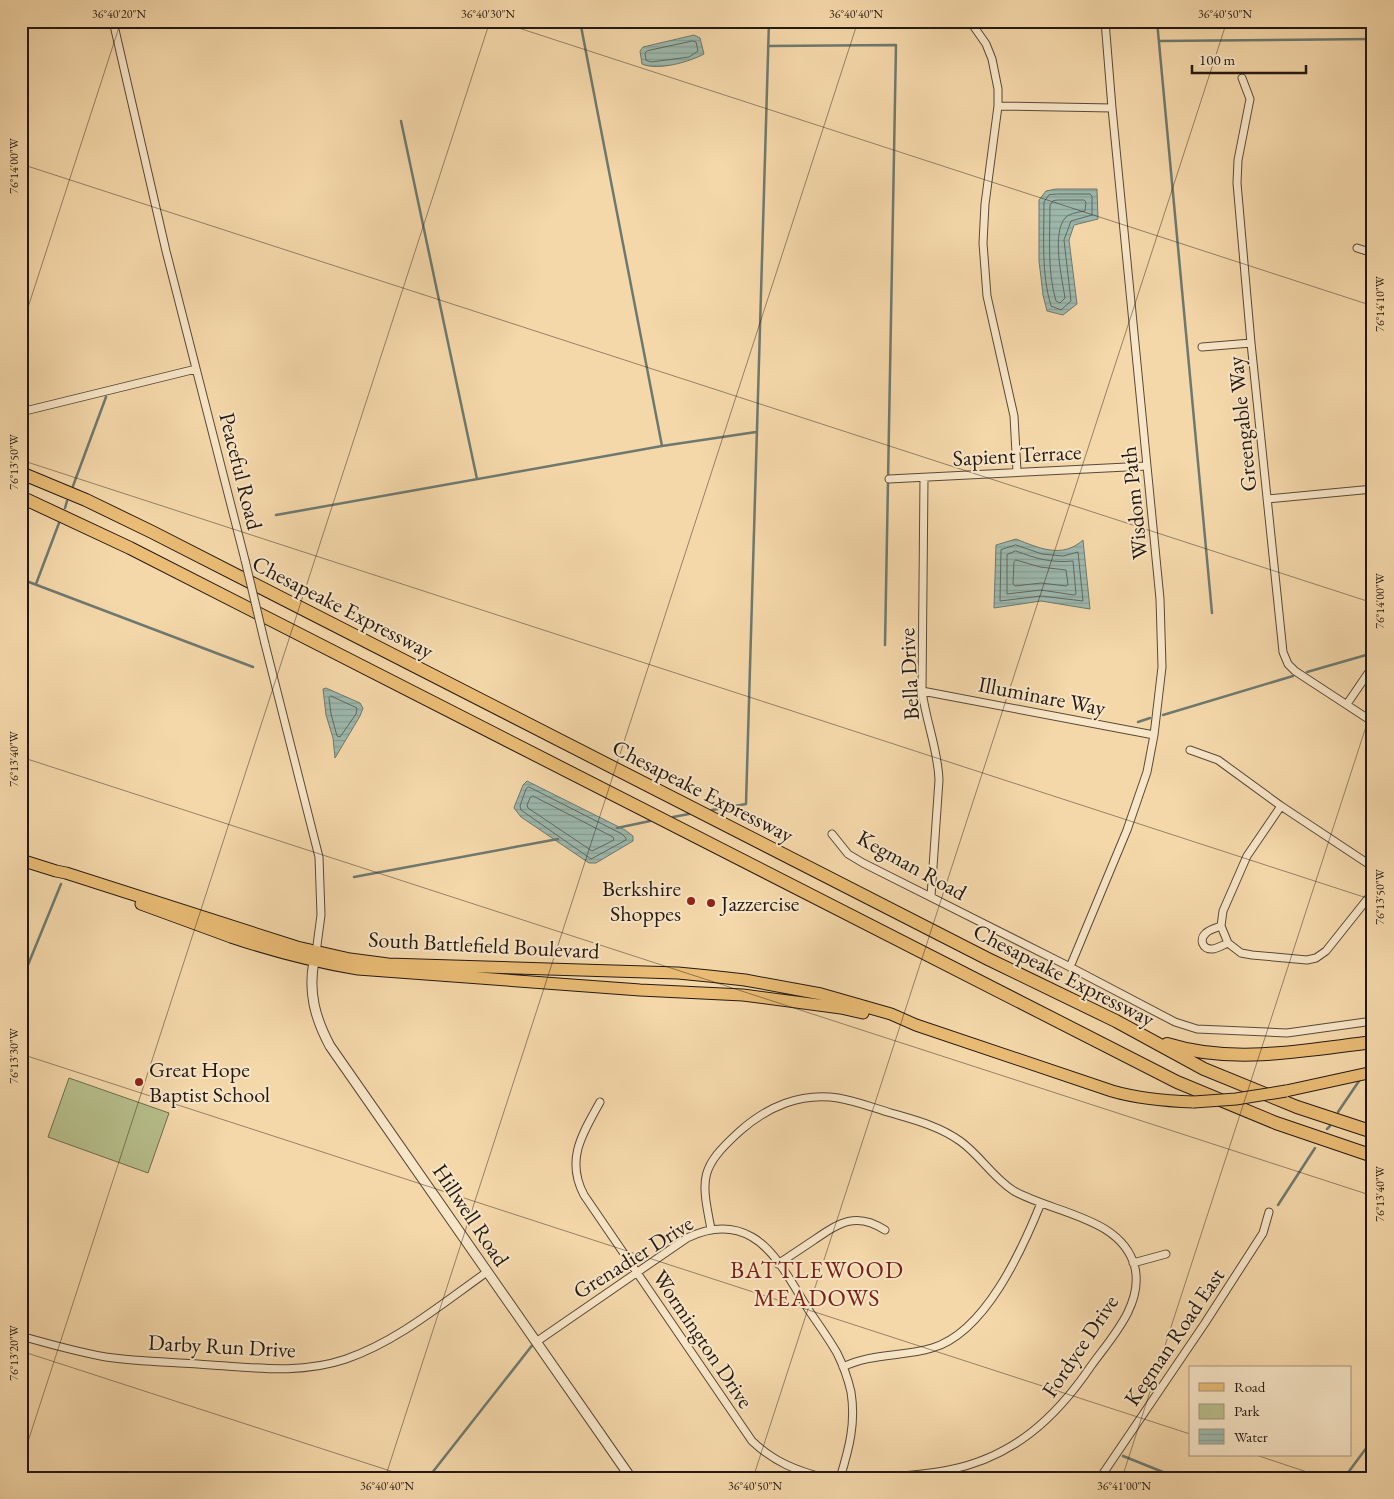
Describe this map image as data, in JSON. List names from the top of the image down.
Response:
{
  "streets": {
    "highway": ["Chesapeake Expressway"],
    "main road": ["South Battlefield Boulevard"],
    "street": [
      "Greengable Way",
      "Sapient Terrace",
      "Peaceful Road",
      "Wisdom Path",
      "Bella Drive",
      "Illuminare Way",
      "Kegman Road",
      "Hillwell Road",
      "Grenadier Drive",
      "Kegman Road East",
      "Wormington Drive",
      "Darby Run Drive",
      "Fordyce Drive"
    ]
  },
  "crossings": [
    ["Sapient Terrace", "Wisdom Path"],
    ["Sapient Terrace", "Bella Drive"],
    ["Peaceful Road", "South Battlefield Boulevard"],
    ["Peaceful Road", "Hillwell Road"],
    ["Wisdom Path", "Illuminare Way"],
    ["Wisdom Path", "Kegman Road"],
    ["Bella Drive", "Illuminare Way"],
    ["Bella Drive", "Kegman Road"],
    ["South Battlefield Boulevard", "Hillwell Road"],
    ["Hillwell Road", "Grenadier Drive"],
    ["Hillwell Road", "Darby Run Drive"],
    ["Grenadier Drive", "Wormington Drive"],
    ["Grenadier Drive", "Fordyce Drive"]
  ],
  "districts": ["BATTLEWOOD MEADOWS"],
  "places": ["Berkshire Shoppes", "Jazzercise", "Great Hope Baptist School"],
  "legend": ["Road", "Park", "Water"],
  "scale_bar": "100 m",
  "coordinates": [
    "36°40'20\"N",
    "36°40'30\"N",
    "36°40'40\"N",
    "36°40'50\"N",
    "76°14'00\"W",
    "76°14'10\"W",
    "76°13'50\"W",
    "76°13'40\"W",
    "76°13'30\"W",
    "76°13'20\"W",
    "36°41'00\"N"
  ]
}
